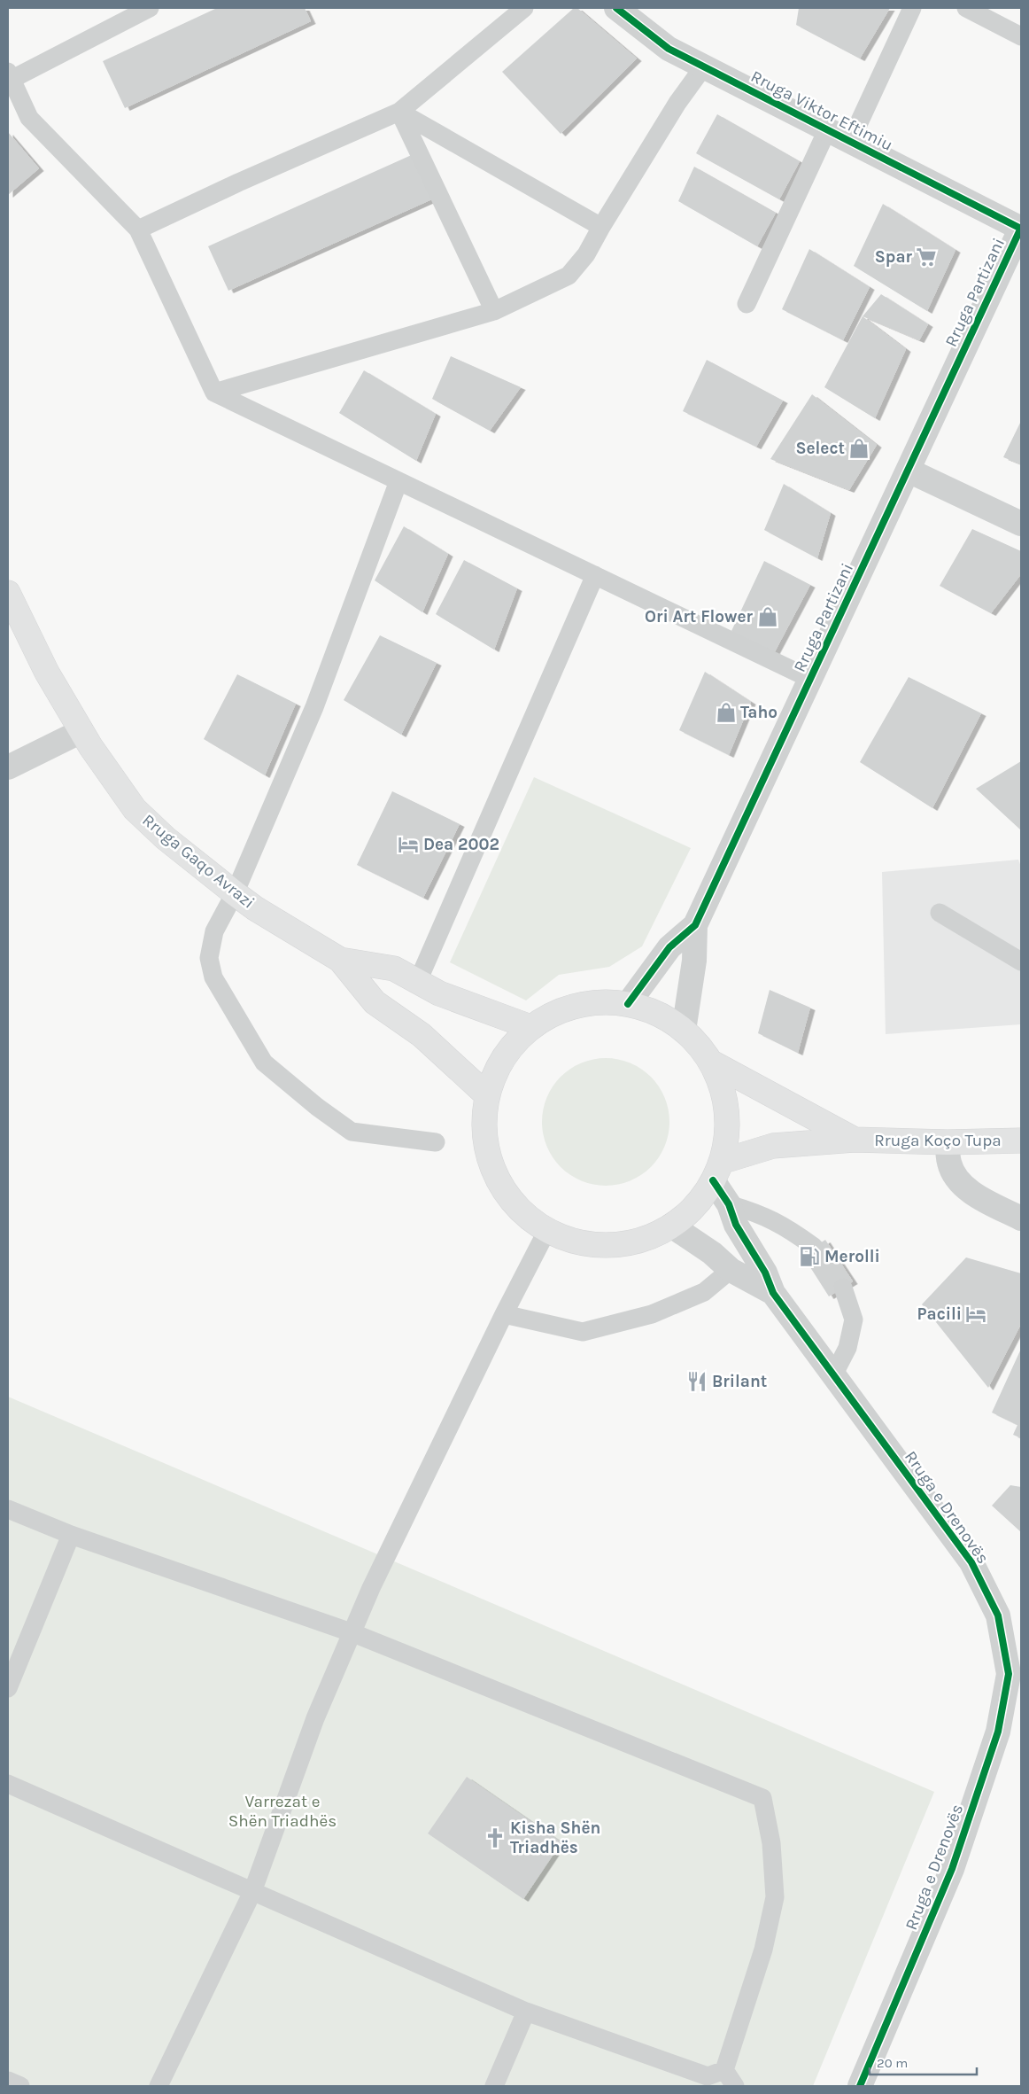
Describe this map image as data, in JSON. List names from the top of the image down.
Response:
{
  "streets": {
    "main road": ["Rruga Gaqo Avrazi", "Rruga Koço Tupa"],
    "street": ["Rruga Viktor Eftimiu", "Rruga Partizani", "Rruga e Drenovës"]
  },
  "crossings": [
    ["Rruga Viktor Eftimiu", "Rruga Partizani"],
    ["Rruga Koço Tupa", "Rruga e Drenovës"]
  ],
  "parks": ["Varrezat e Shën Triadhës"],
  "places": {
    "supermarket": ["Spar"],
    "shop": ["Select", "Ori Art Flower", "Taho"],
    "hotel": ["Dea 2002", "Pacili"],
    "fuel station": ["Merolli"],
    "restaurant": ["Brilant"],
    "church": ["Kisha Shën Triadhës"]
  },
  "scale_bar": "20 m"
}
